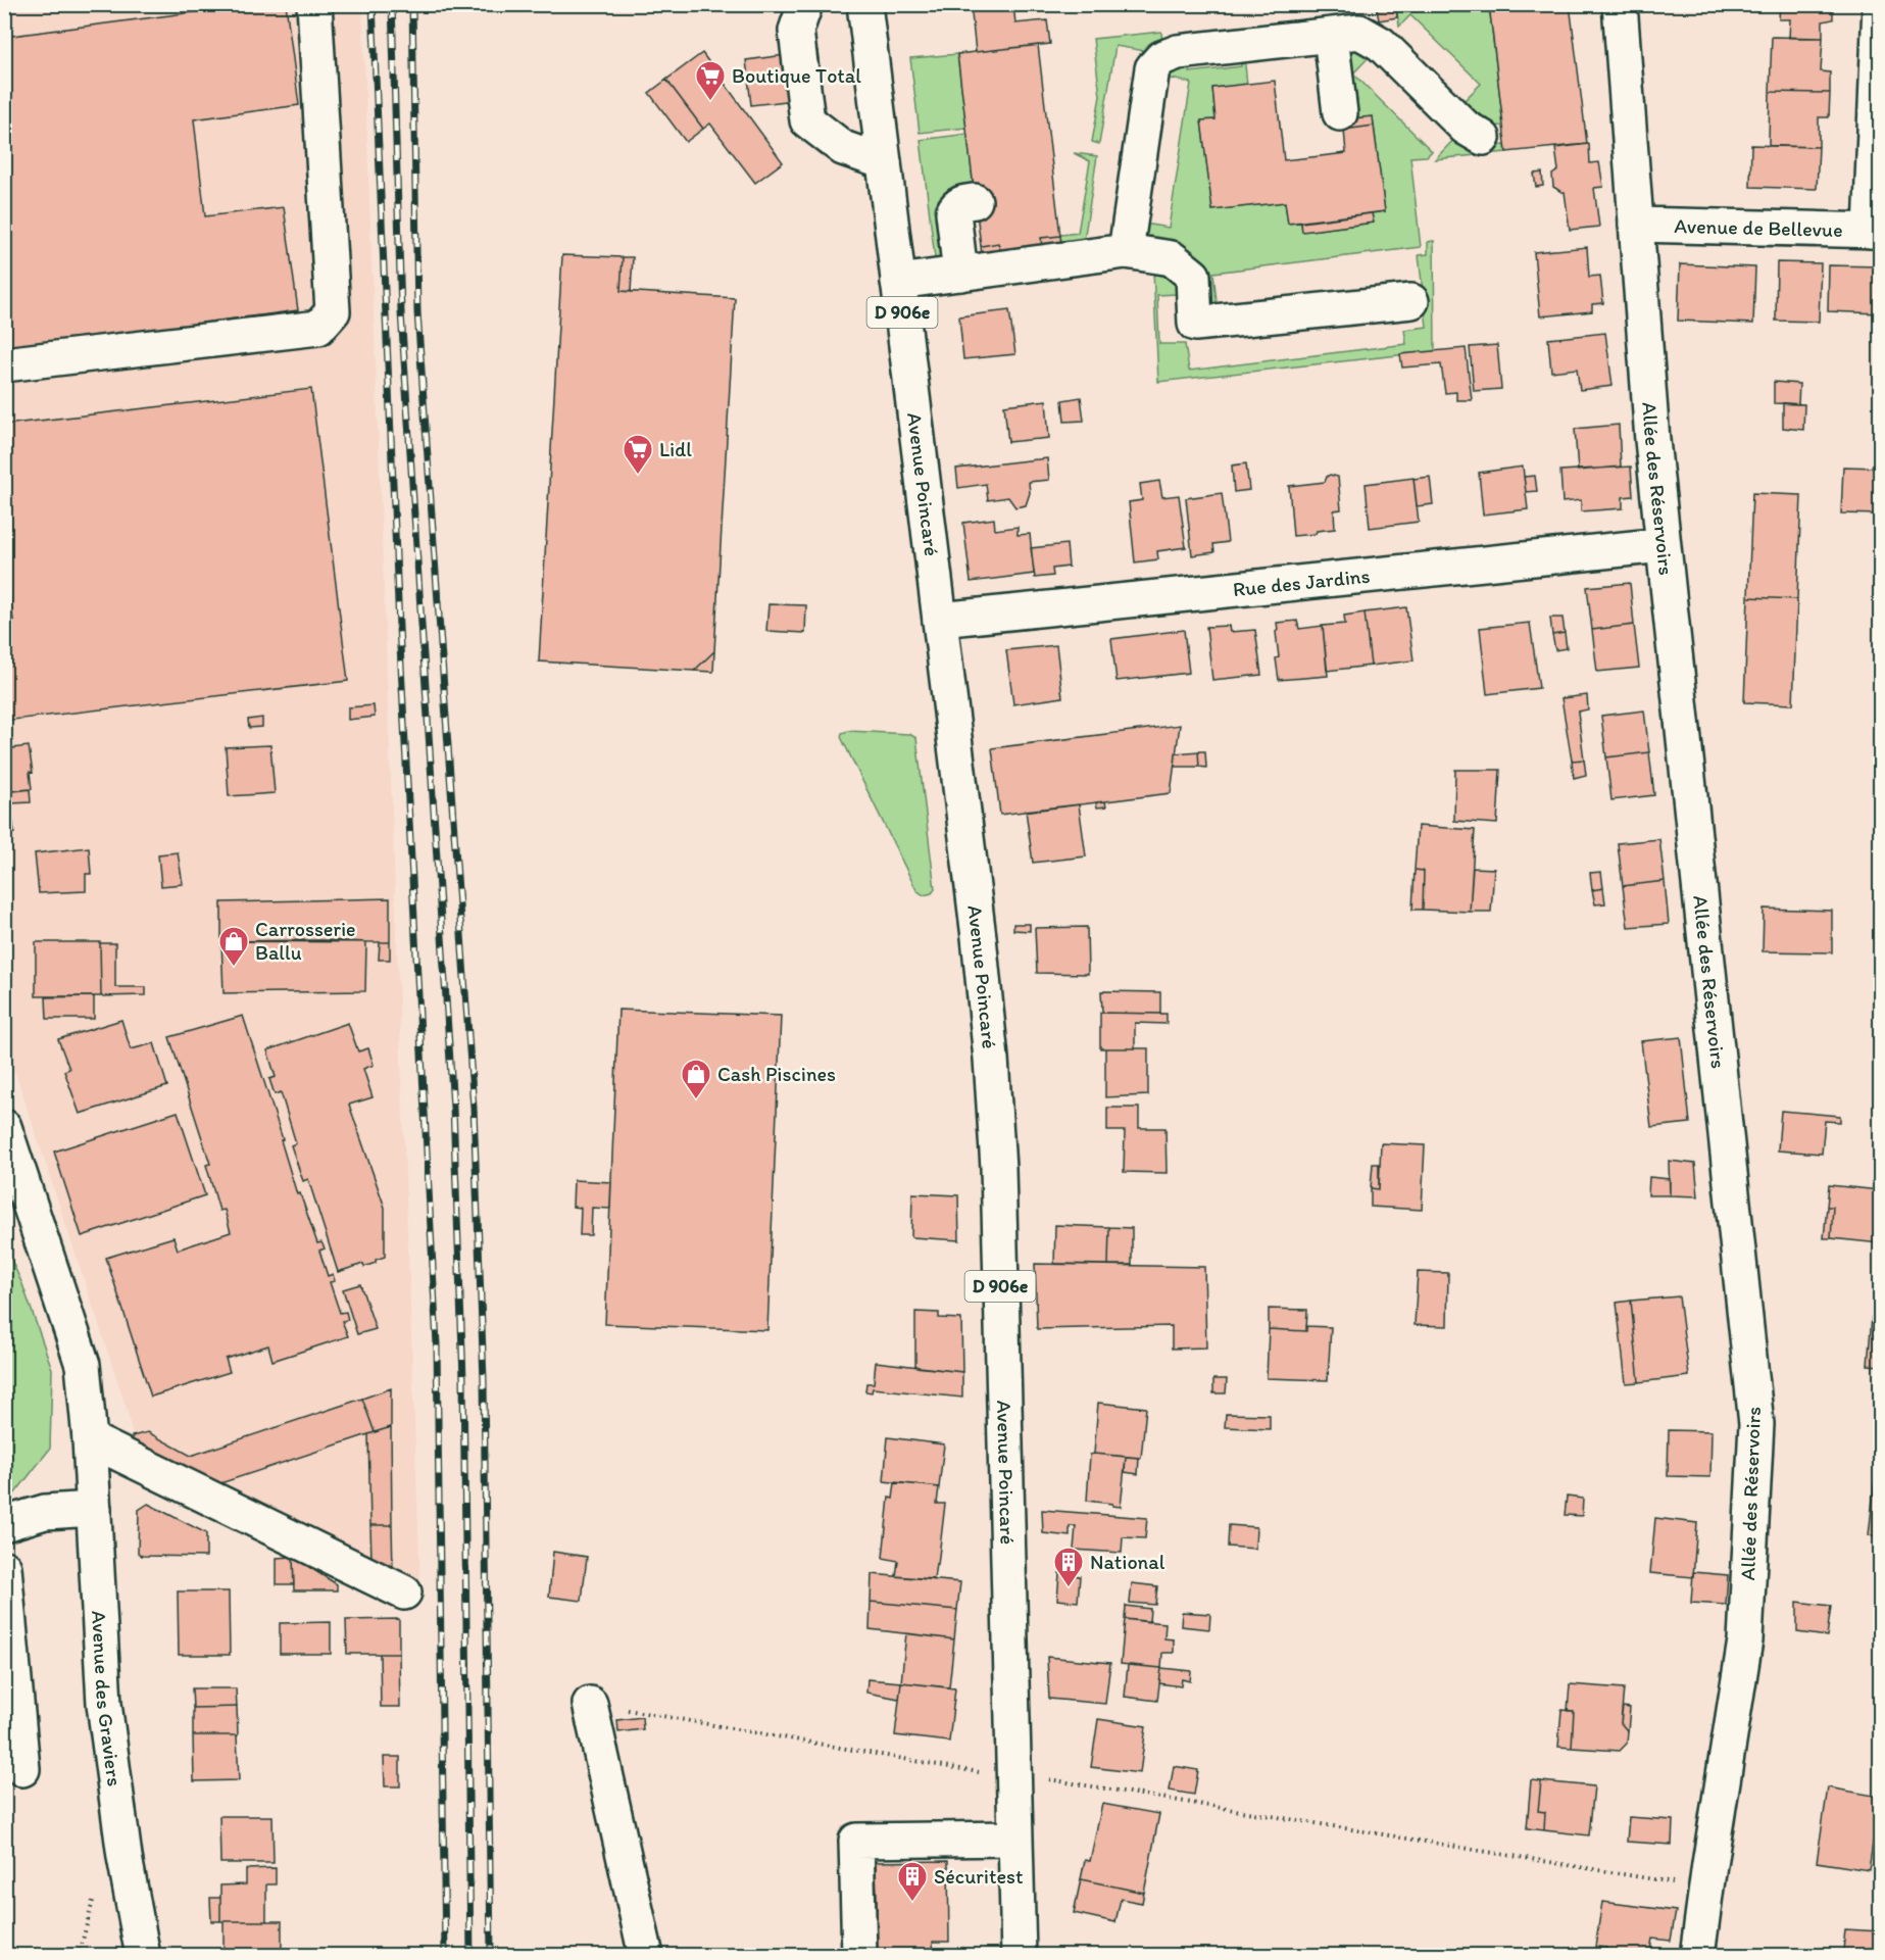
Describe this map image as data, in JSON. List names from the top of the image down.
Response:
{
  "streets": {
    "street": [
      "Avenue de Bellevue",
      "D 906e",
      "Avenue Poincaré",
      "Allée des Réservoirs",
      "Rue des Jardins",
      "Avenue des Graviers"
    ]
  },
  "crossings": [
    ["Avenue de Bellevue", "Allée des Réservoirs"],
    ["Avenue Poincaré", "Rue des Jardins"],
    ["Allée des Réservoirs", "Rue des Jardins"]
  ],
  "places": {
    "supermarket": ["Boutique Total", "Lidl"],
    "shop": ["Carrosserie Ballu", "Cash Piscines"],
    "building": ["National", "Sécuritest"]
  }
}
